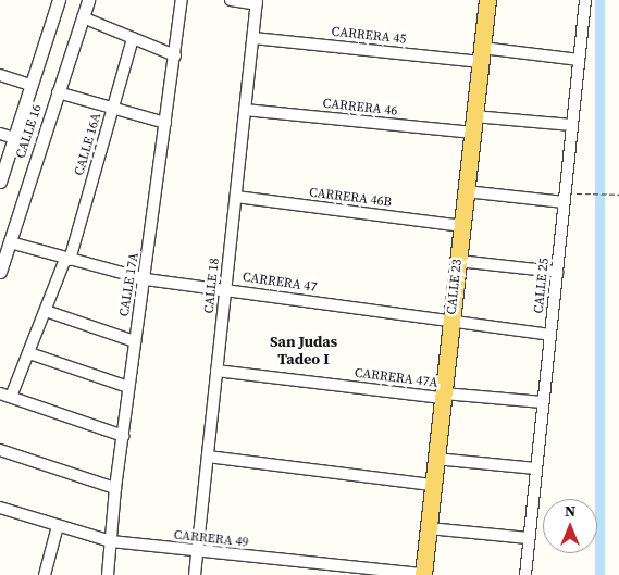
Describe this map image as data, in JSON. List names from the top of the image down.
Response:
{
  "streets": {
    "main road": ["CALLE 23"],
    "street": [
      "CARRERA 45",
      "CARRERA 46",
      "CALLE 16",
      "CALLE 16A",
      "CARRERA 46B",
      "CARRERA 47",
      "CALLE 17A",
      "CALLE 18",
      "CALLE 25",
      "CARRERA 47A",
      "CARRERA 49"
    ]
  },
  "crossings": [
    ["CARRERA 45", "CALLE 18"],
    ["CARRERA 45", "CALLE 25"],
    ["CARRERA 45", "CALLE 23"],
    ["CARRERA 46", "CALLE 18"],
    ["CARRERA 46", "CALLE 25"],
    ["CARRERA 46", "CALLE 23"],
    ["CALLE 16", "CARRERA 47"],
    ["CALLE 16A", "CARRERA 47"],
    ["CARRERA 46B", "CALLE 18"],
    ["CARRERA 46B", "CALLE 23"],
    ["CARRERA 47", "CALLE 17A"],
    ["CARRERA 47", "CALLE 18"],
    ["CARRERA 47", "CALLE 25"],
    ["CARRERA 47", "CALLE 23"],
    ["CALLE 17A", "CARRERA 49"],
    ["CALLE 18", "CARRERA 47A"],
    ["CALLE 18", "CARRERA 49"],
    ["CALLE 25", "CARRERA 47A"],
    ["CALLE 23", "CARRERA 47A"],
    ["CALLE 23", "CARRERA 49"]
  ],
  "districts": ["San Judas Tadeo I"],
  "north": "top"
}
